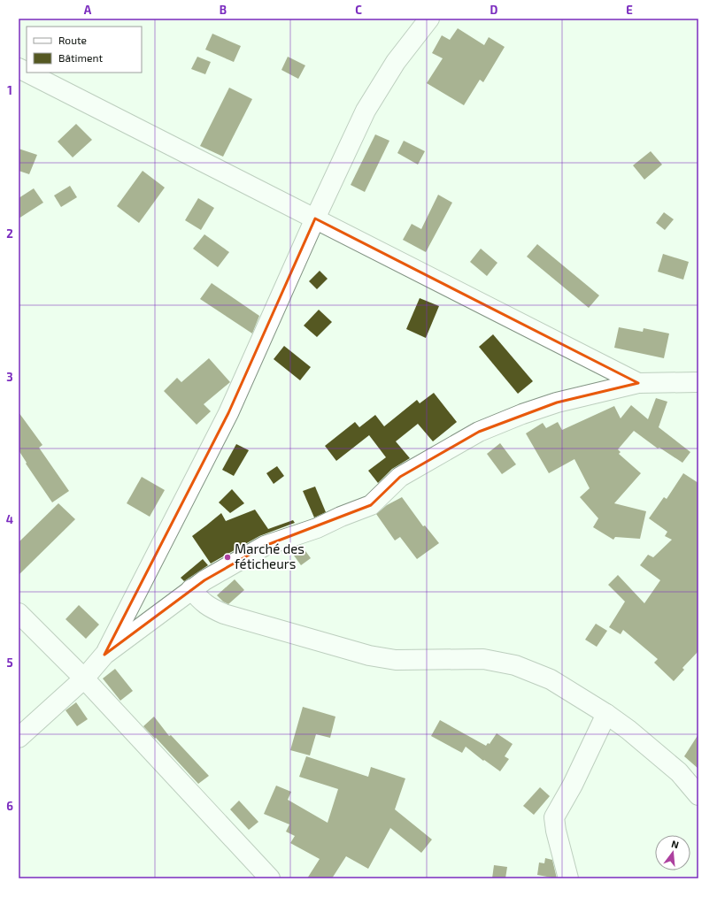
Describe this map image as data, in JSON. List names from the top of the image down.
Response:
{
  "places": ["Marché des féticheurs"],
  "legend": ["Route", "Bâtiment"],
  "north": "top",
  "grid": {
    "columns": [
      "A",
      "B",
      "C",
      "D",
      "E"
    ],
    "rows": [
      "1",
      "2",
      "3",
      "4",
      "5",
      "6"
    ]
  }
}
